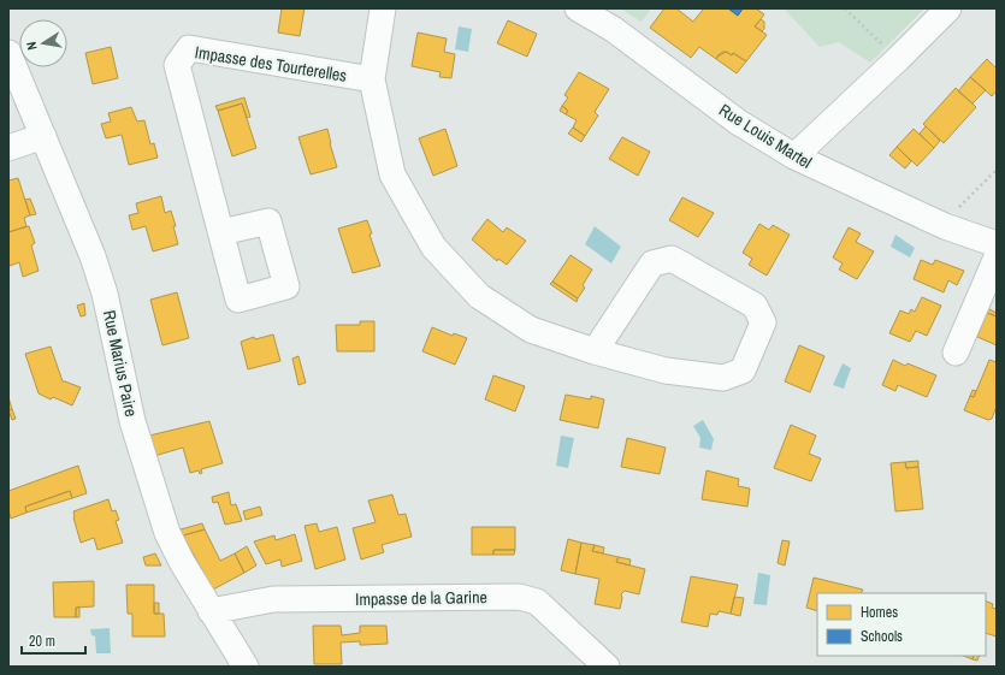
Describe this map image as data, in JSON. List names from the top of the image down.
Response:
{
  "streets": {
    "street": [
      "Impasse des Tourterelles",
      "Rue Louis Martel",
      "Rue Marius Paire",
      "Impasse de la Garine"
    ]
  },
  "crossings": [
    ["Rue Marius Paire", "Impasse de la Garine"]
  ],
  "legend": ["Homes", "Schools"],
  "scale_bar": "20 m",
  "north": "left"
}
